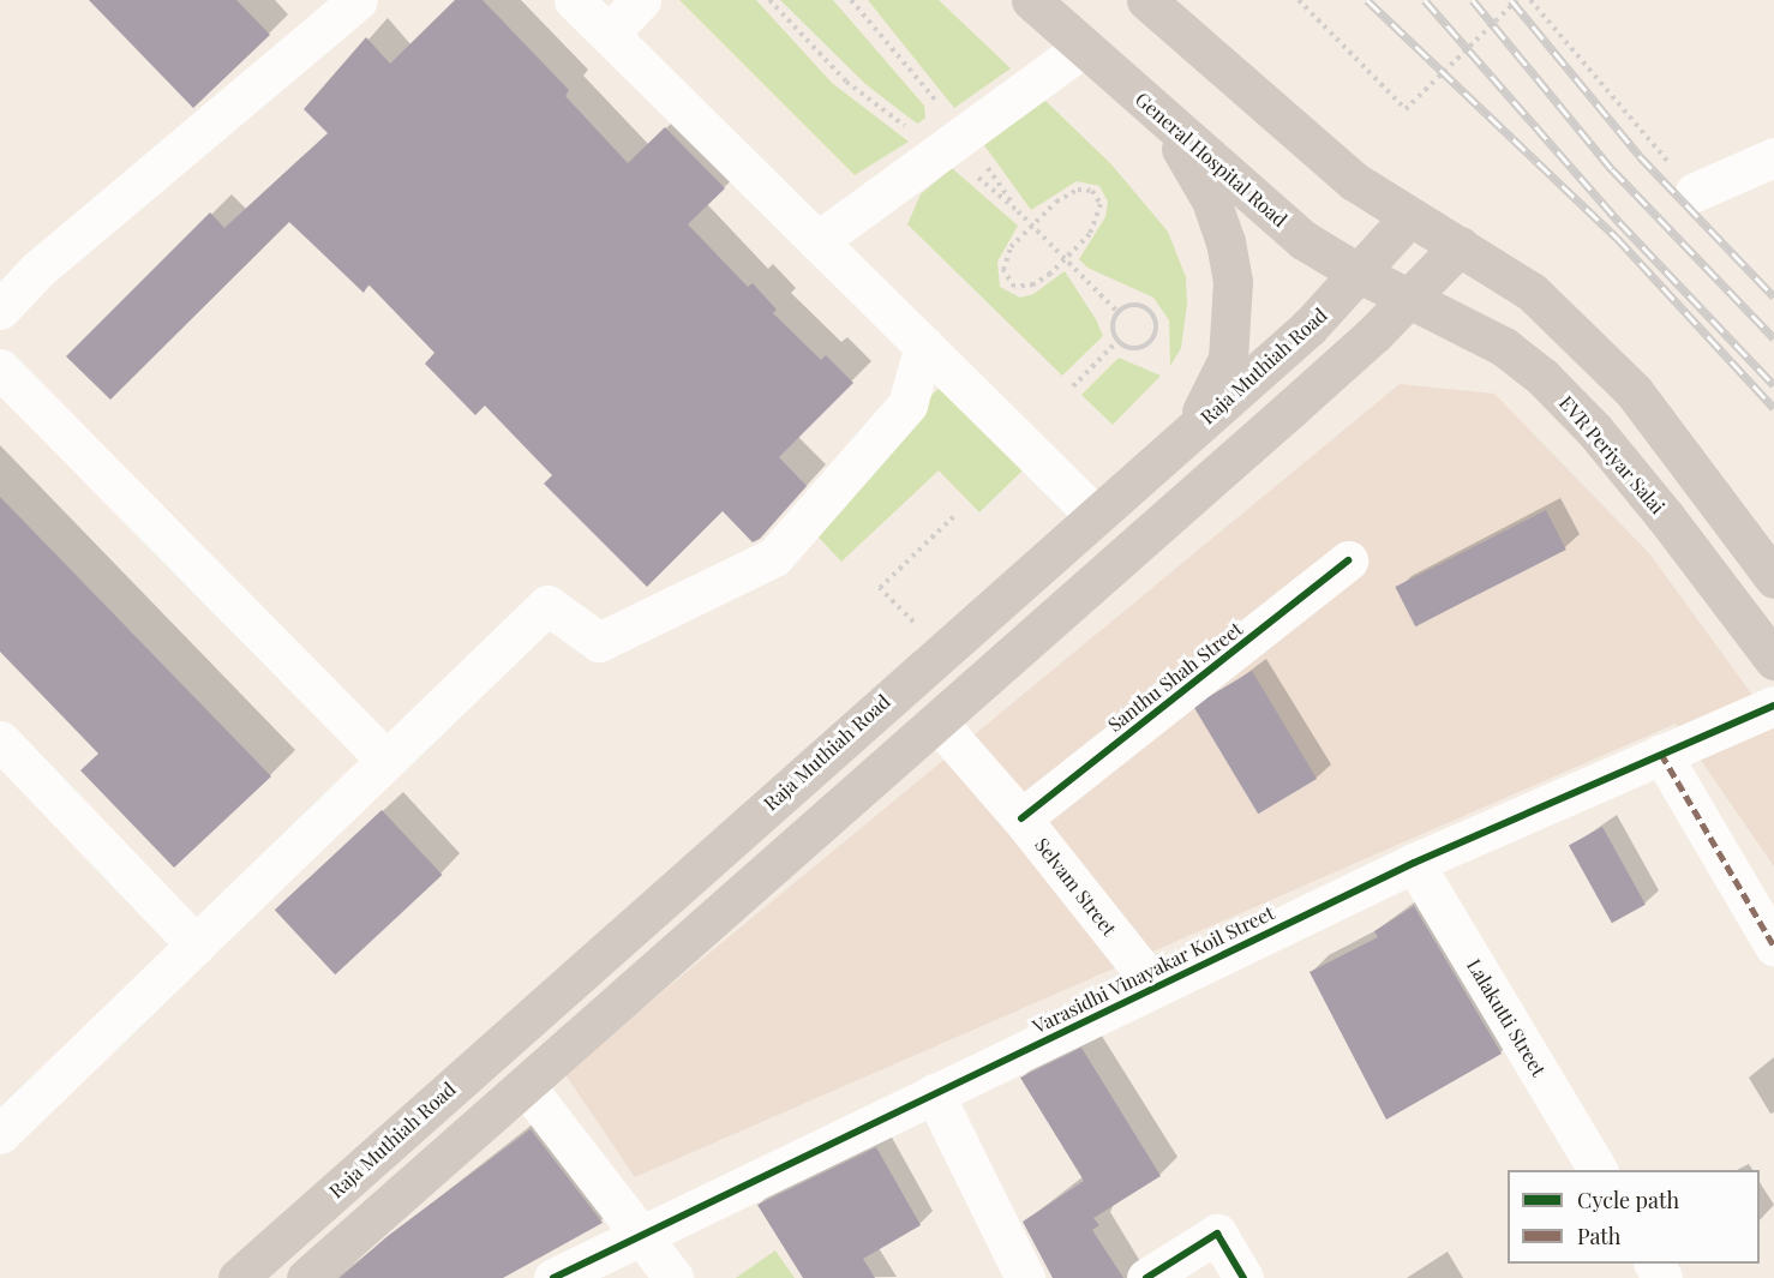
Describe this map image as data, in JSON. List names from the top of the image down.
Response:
{
  "streets": {
    "main road": ["General Hospital Road", "Raja Muthiah Road", "EVR Periyar Salai"],
    "street": [
      "Santhu Shah Street",
      "Selvam Street",
      "Varasidhi Vinayakar Koil Street",
      "Lalakutti Street"
    ]
  },
  "crossings": [
    ["General Hospital Road", "Raja Muthiah Road"],
    ["General Hospital Road", "EVR Periyar Salai"],
    ["Santhu Shah Street", "Selvam Street"],
    ["Selvam Street", "Varasidhi Vinayakar Koil Street"],
    ["Varasidhi Vinayakar Koil Street", "Lalakutti Street"]
  ],
  "legend": ["Cycle path", "Path"]
}
